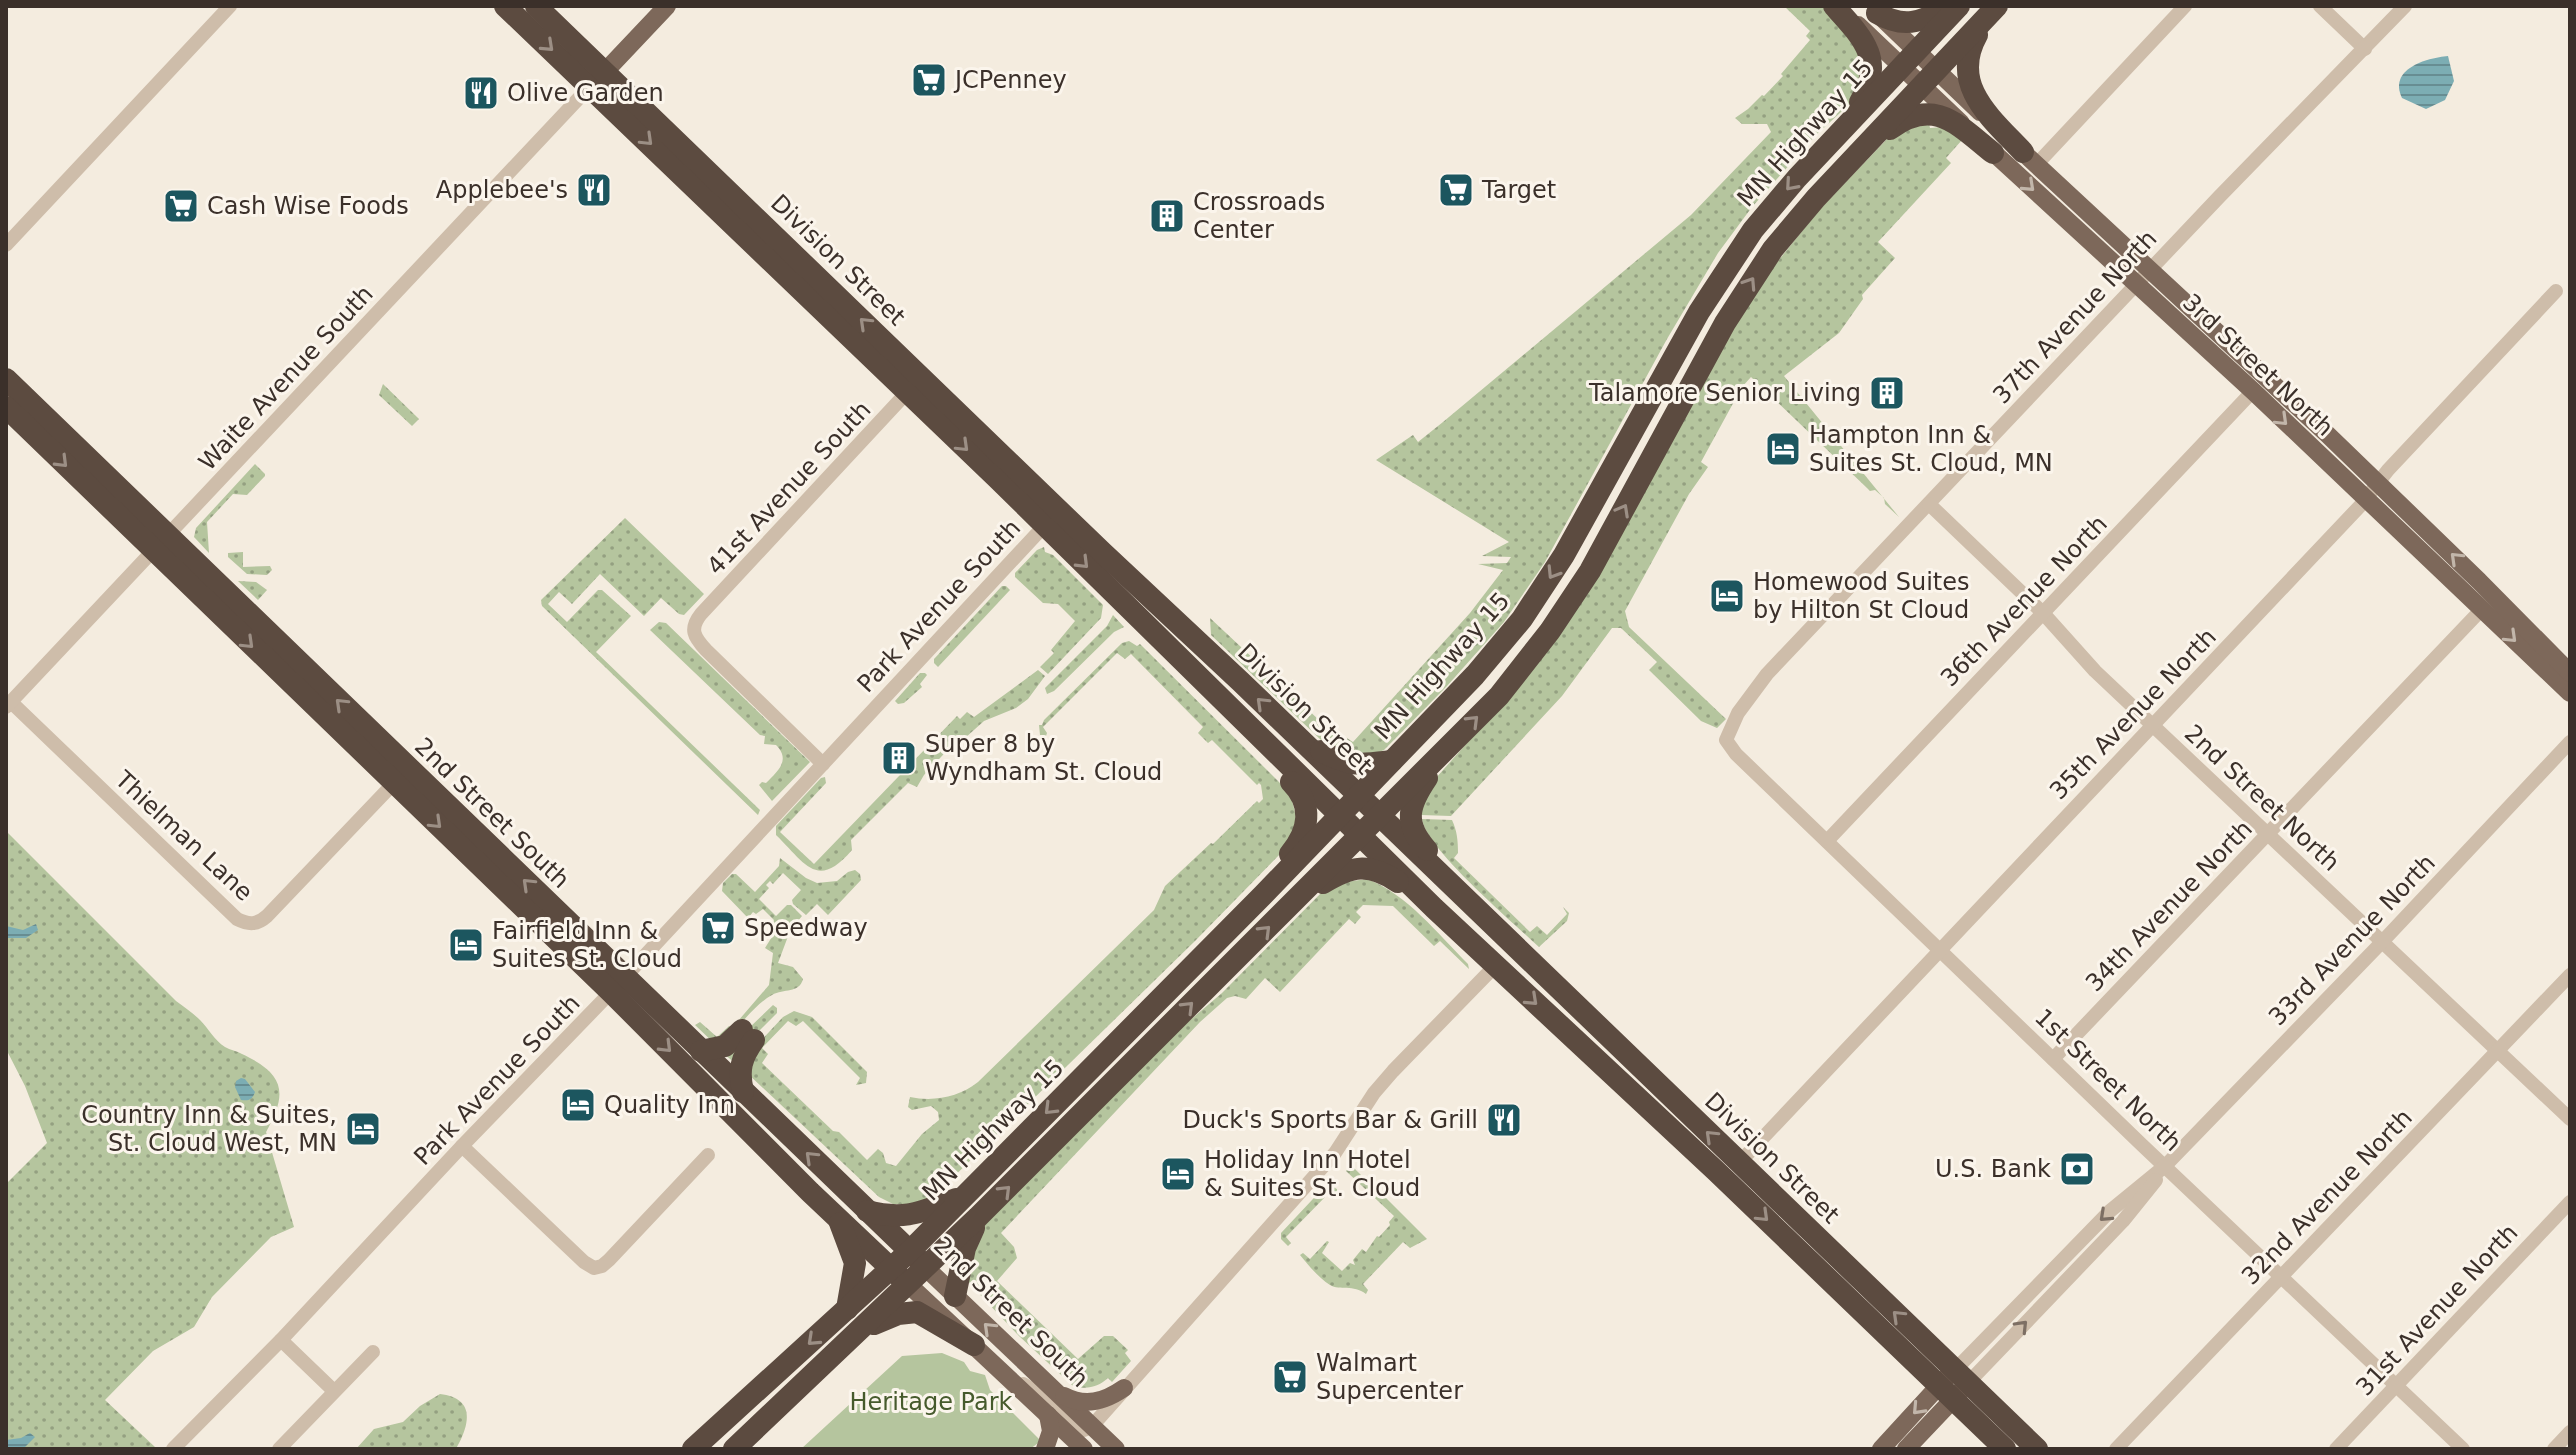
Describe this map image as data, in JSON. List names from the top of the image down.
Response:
{
  "streets": {
    "highway": ["MN Highway 15", "Division Street", "2nd Street South"],
    "main road": ["3rd Street North"],
    "street": [
      "37th Avenue North",
      "Waite Avenue South",
      "41st Avenue South",
      "36th Avenue North",
      "Park Avenue South",
      "35th Avenue North",
      "2nd Street North",
      "Thielman Lane",
      "34th Avenue North",
      "33rd Avenue North",
      "1st Street North",
      "32nd Avenue North",
      "31st Avenue North"
    ]
  },
  "crossings": [
    ["MN Highway 15", "Division Street"],
    ["MN Highway 15", "3rd Street North"],
    ["MN Highway 15", "2nd Street South"],
    ["Division Street", "Waite Avenue South"],
    ["Division Street", "41st Avenue South"],
    ["Division Street", "Park Avenue South"],
    ["Division Street", "35th Avenue North"],
    ["Division Street", "33rd Avenue North"],
    ["37th Avenue North", "3rd Street North"],
    ["37th Avenue North", "2nd Street North"],
    ["37th Avenue North", "1st Street North"],
    ["3rd Street North", "36th Avenue North"],
    ["3rd Street North", "35th Avenue North"],
    ["3rd Street North", "34th Avenue North"],
    ["Waite Avenue South", "2nd Street South"],
    ["Waite Avenue South", "Thielman Lane"],
    ["41st Avenue South", "Park Avenue South"],
    ["36th Avenue North", "2nd Street North"],
    ["36th Avenue North", "1st Street North"],
    ["Park Avenue South", "2nd Street South"],
    ["35th Avenue North", "2nd Street North"],
    ["35th Avenue North", "1st Street North"],
    ["2nd Street North", "34th Avenue North"],
    ["2nd Street North", "33rd Avenue North"],
    ["2nd Street North", "32nd Avenue North"],
    ["2nd Street South", "Thielman Lane"],
    ["34th Avenue North", "1st Street North"],
    ["33rd Avenue North", "1st Street North"],
    ["1st Street North", "32nd Avenue North"],
    ["1st Street North", "31st Avenue North"]
  ],
  "parks": ["Heritage Park"],
  "places": {
    "supermarket": [
      "JCPenney",
      "Target",
      "Cash Wise Foods",
      "Speedway",
      "Walmart Supercenter"
    ],
    "restaurant": ["Olive Garden", "Applebee's", "Duck's Sports Bar & Grill"],
    "building": ["Crossroads Center", "Talamore Senior Living", "Super 8 by Wyndham St. Cloud"],
    "hotel": [
      "Hampton Inn & Suites St. Cloud, MN",
      "Homewood Suites by Hilton St Cloud",
      "Fairfield Inn & Suites St. Cloud",
      "Quality Inn",
      "Country Inn & Suites, St. Cloud West, MN",
      "Holiday Inn Hotel & Suites St. Cloud"
    ],
    "bank": ["U.S. Bank"]
  }
}
